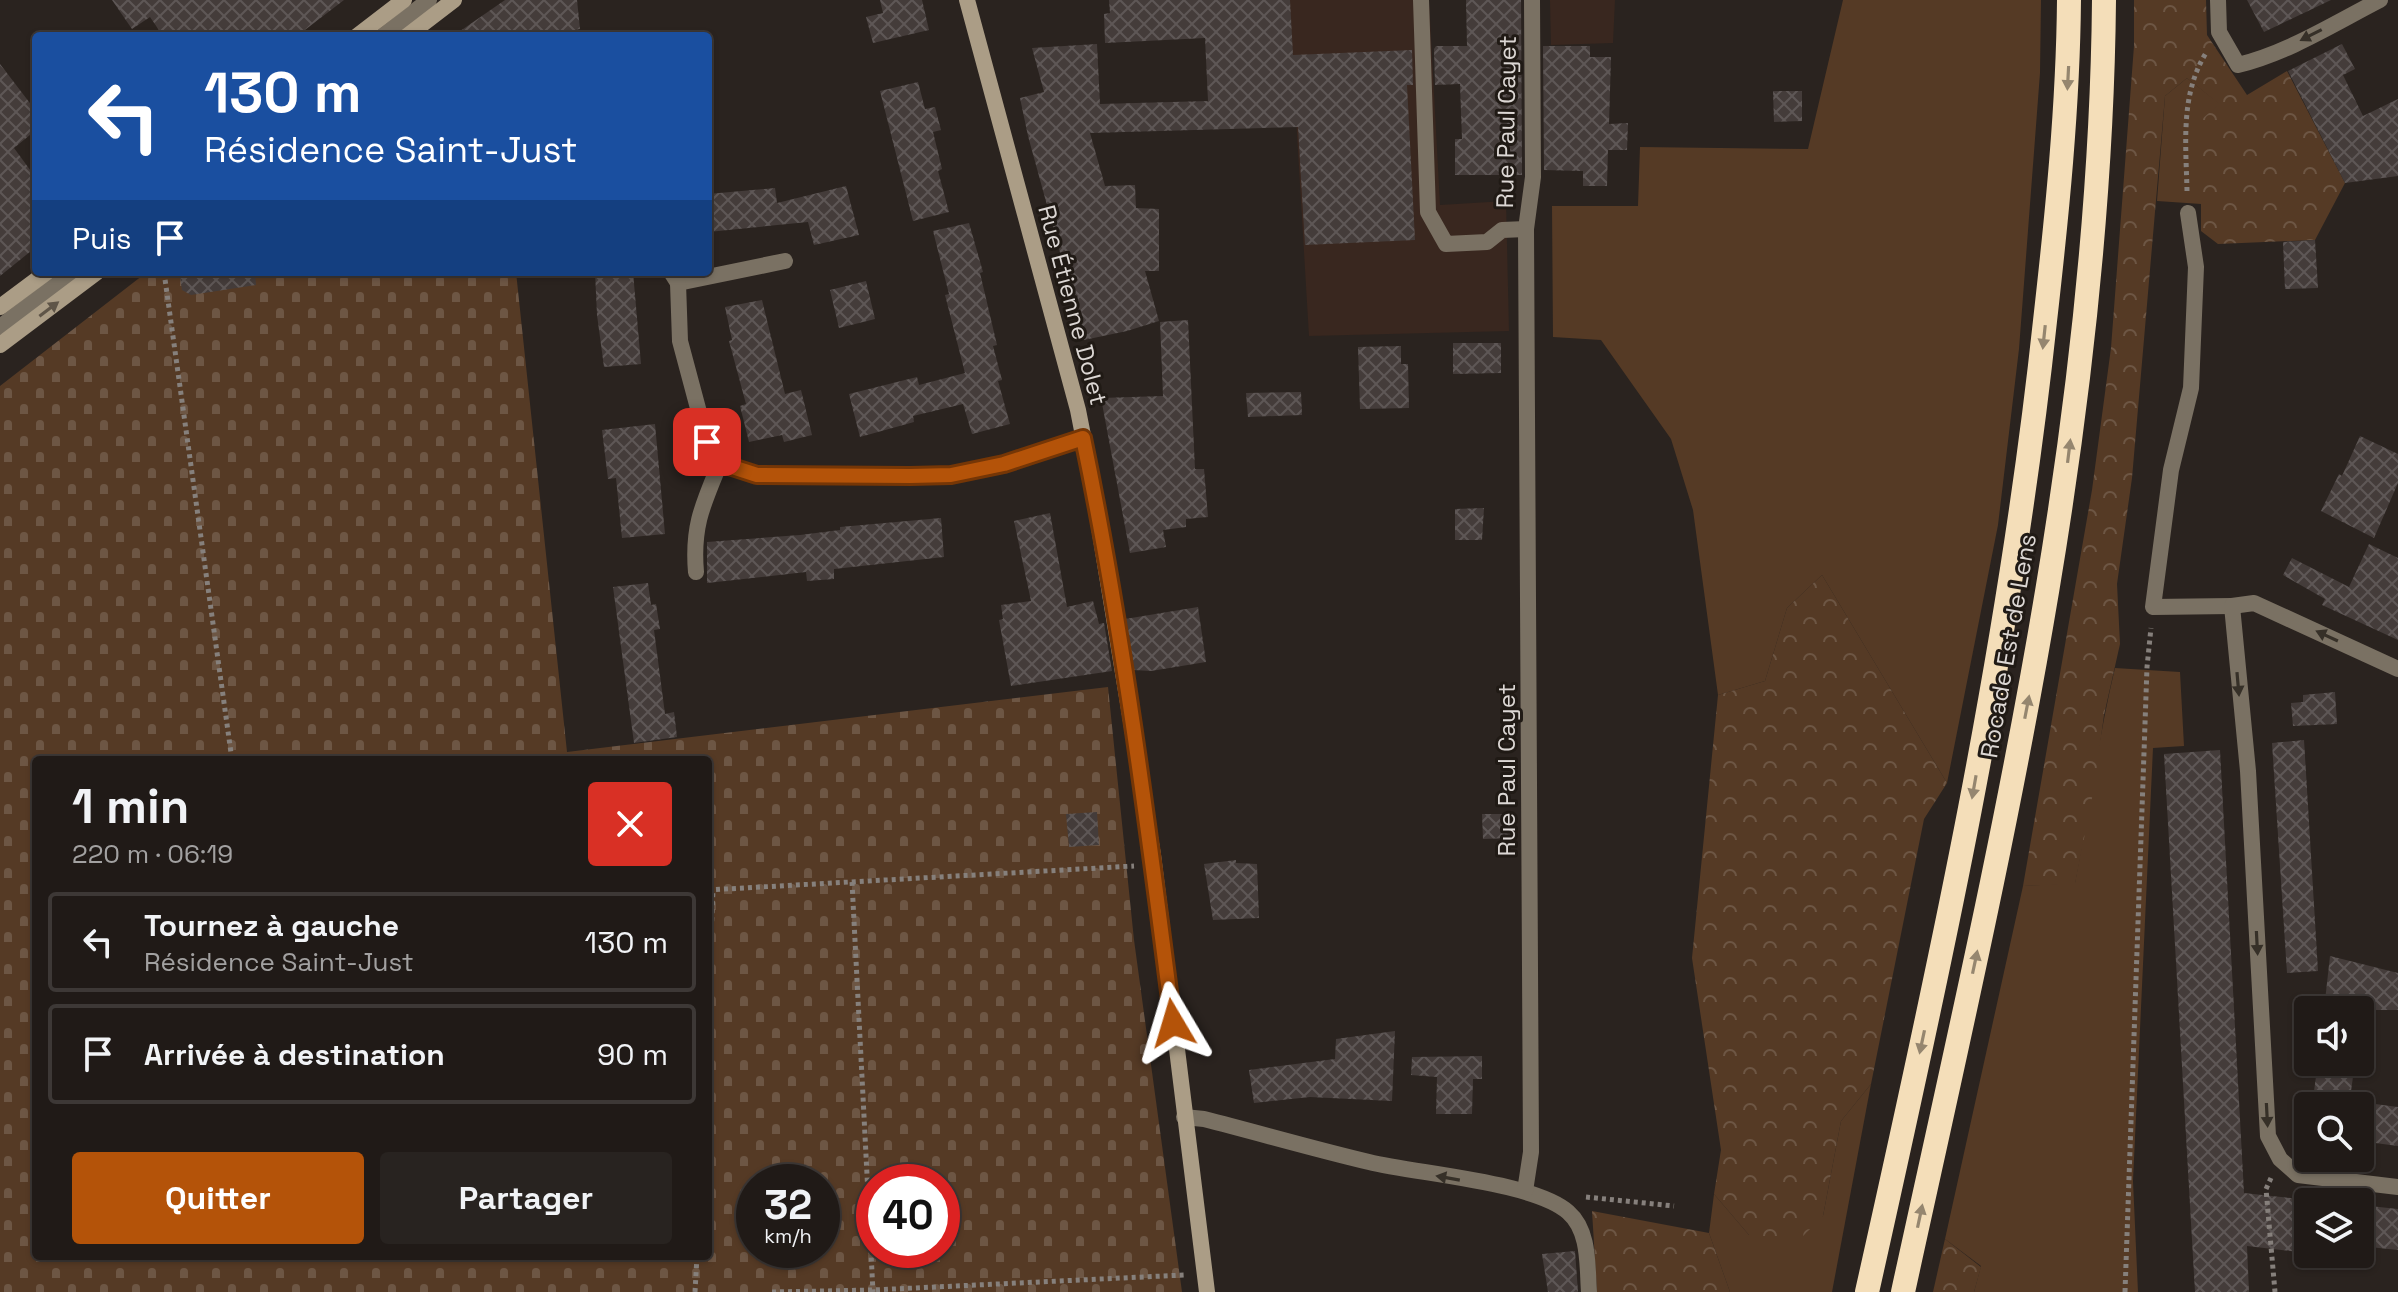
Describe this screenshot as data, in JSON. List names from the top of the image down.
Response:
{
  "streets": {
    "highway": ["Rocade Est de Lens"],
    "street": ["Rue Paul Cayet", "Rue Étienne Dolet"]
  },
  "page": {
    "turn": ["130 m", "Résidence Saint-Just"],
    "then": "Puis",
    "heading": ["1 min", "220 m · 06:19"],
    "list": [
      {
        "name": "Tournez à gauche",
        "note": "Résidence Saint-Just",
        "value": "130 m"
      },
      {
        "name": "Arrivée à destination",
        "value": "90 m"
      }
    ],
    "buttons": ["Quitter", "Partager"],
    "speed": "32 km/h",
    "limit": "40"
  }
}
